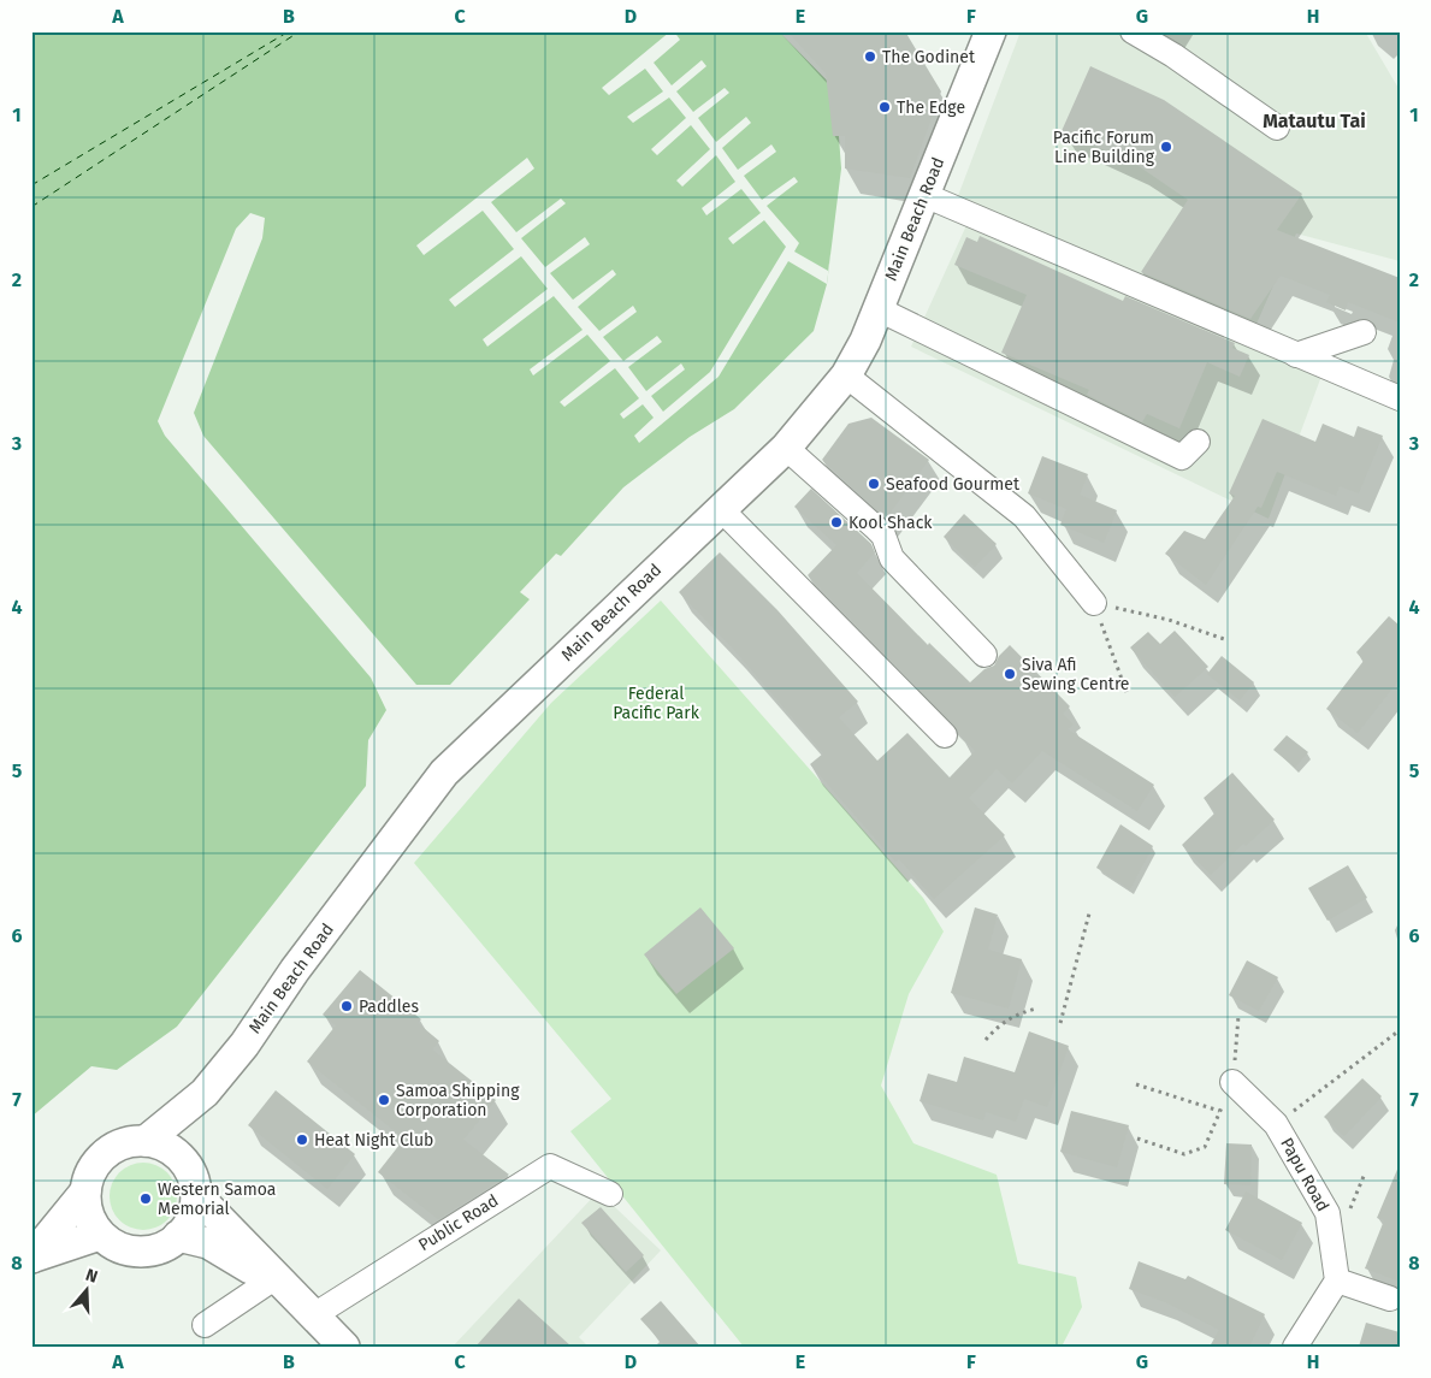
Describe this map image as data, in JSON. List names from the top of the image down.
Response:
{
  "streets": {
    "main road": ["Main Beach Road"],
    "street": ["Papu Road", "Public Road"]
  },
  "districts": ["Matautu Tai"],
  "parks": ["Federal Pacific Park"],
  "places": [
    "The Godinet",
    "The Edge",
    "Pacific Forum Line Building",
    "Seafood Gourmet",
    "Kool Shack",
    "Siva Afi Sewing Centre",
    "Paddles",
    "Samoa Shipping Corporation",
    "Heat Night Club",
    "Western Samoa Memorial"
  ],
  "north": "top",
  "grid": {
    "columns": [
      "A",
      "B",
      "C",
      "D",
      "E",
      "F",
      "G",
      "H"
    ],
    "rows": [
      "1",
      "2",
      "3",
      "4",
      "5",
      "6",
      "7",
      "8"
    ]
  }
}
